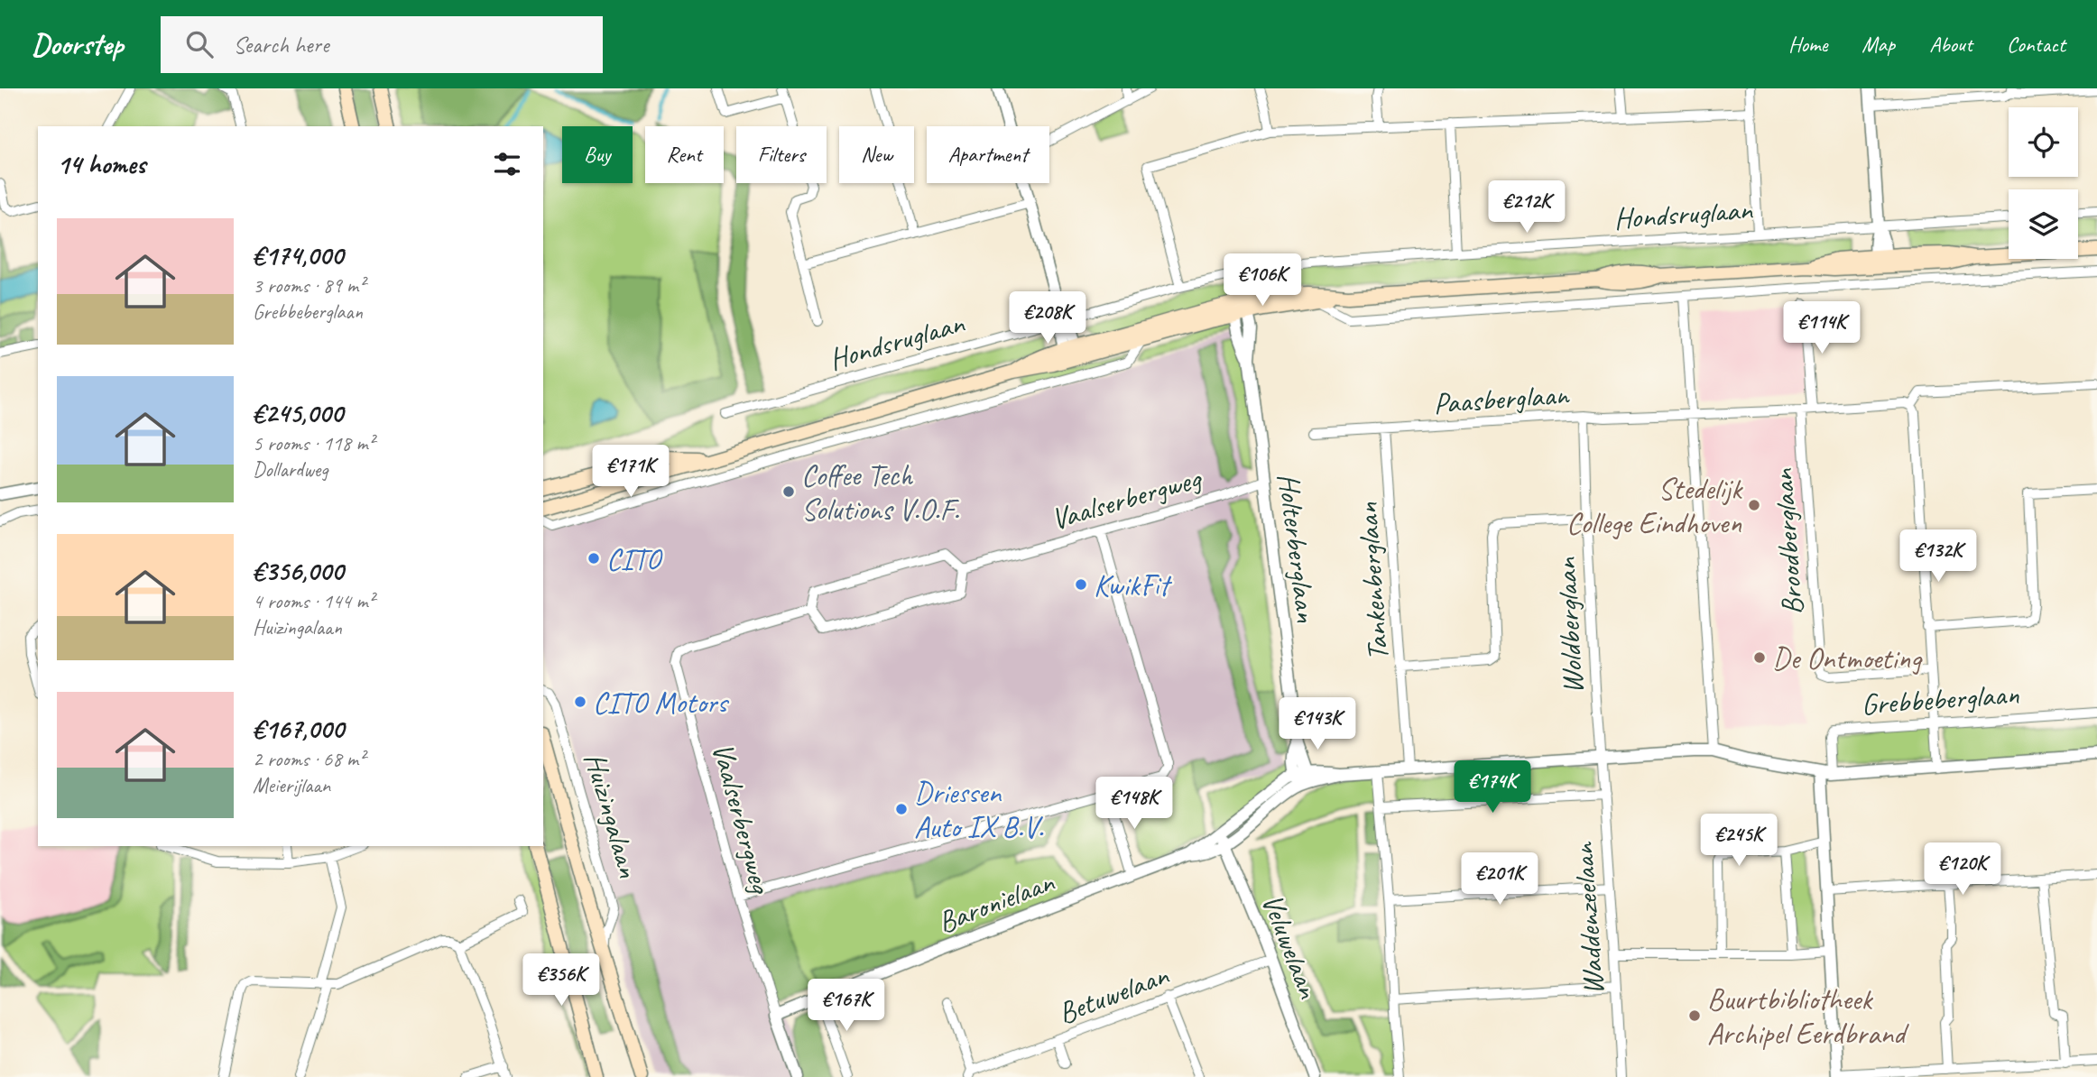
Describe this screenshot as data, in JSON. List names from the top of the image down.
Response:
{
  "streets": {
    "main road": ["Hondsruglaan", "Huizingalaan"],
    "street": [
      "Paasberglaan",
      "Vaalserbergweg",
      "Broodberglaan",
      "Holterberglaan",
      "Tankenberglaan",
      "Woldberglaan",
      "Grebbeberglaan",
      "Baronielaan",
      "Waddenzeelaan",
      "Veluwelaan",
      "Betuwelaan"
    ]
  },
  "crossings": [
    ["Hondsruglaan", "Holterberglaan"],
    ["Paasberglaan", "Broodberglaan"],
    ["Paasberglaan", "Tankenberglaan"],
    ["Paasberglaan", "Woldberglaan"],
    ["Vaalserbergweg", "Holterberglaan"],
    ["Holterberglaan", "Baronielaan"],
    ["Woldberglaan", "Waddenzeelaan"],
    ["Baronielaan", "Veluwelaan"],
    ["Veluwelaan", "Betuwelaan"]
  ],
  "places": [
    "Coffee Tech Solutions V.O.F.",
    "Stedelijk College Eindhoven",
    "CITO",
    "KwikFit",
    "De Ontmoeting",
    "CITO Motors",
    "Driessen Auto IX B.V.",
    "Buurtbibliotheek Archipel Eerdbrand"
  ],
  "page": {
    "header": "Doorstep",
    "search": "Search here",
    "nav": [
      "Home",
      "Map",
      "About",
      "Contact"
    ],
    "chip": [
      "Buy",
      "Rent",
      "Filters",
      "New",
      "Apartment"
    ],
    "heading": "14 homes",
    "price": [
      "€212K",
      "€106K",
      "€208K",
      "€114K",
      "€171K",
      "€132K",
      "€143K",
      "€174K",
      "€148K",
      "€245K",
      "€120K",
      "€201K",
      "€356K",
      "€167K"
    ],
    "list": [
      {
        "name": "€174,000",
        "note": "3 rooms · 89 m² · Grebbeberglaan"
      },
      {
        "name": "€245,000",
        "note": "5 rooms · 118 m² · Dollardweg"
      },
      {
        "name": "€356,000",
        "note": "4 rooms · 144 m² · Huizingalaan"
      },
      {
        "name": "€167,000",
        "note": "2 rooms · 68 m² · Meierijlaan"
      }
    ]
  }
}
